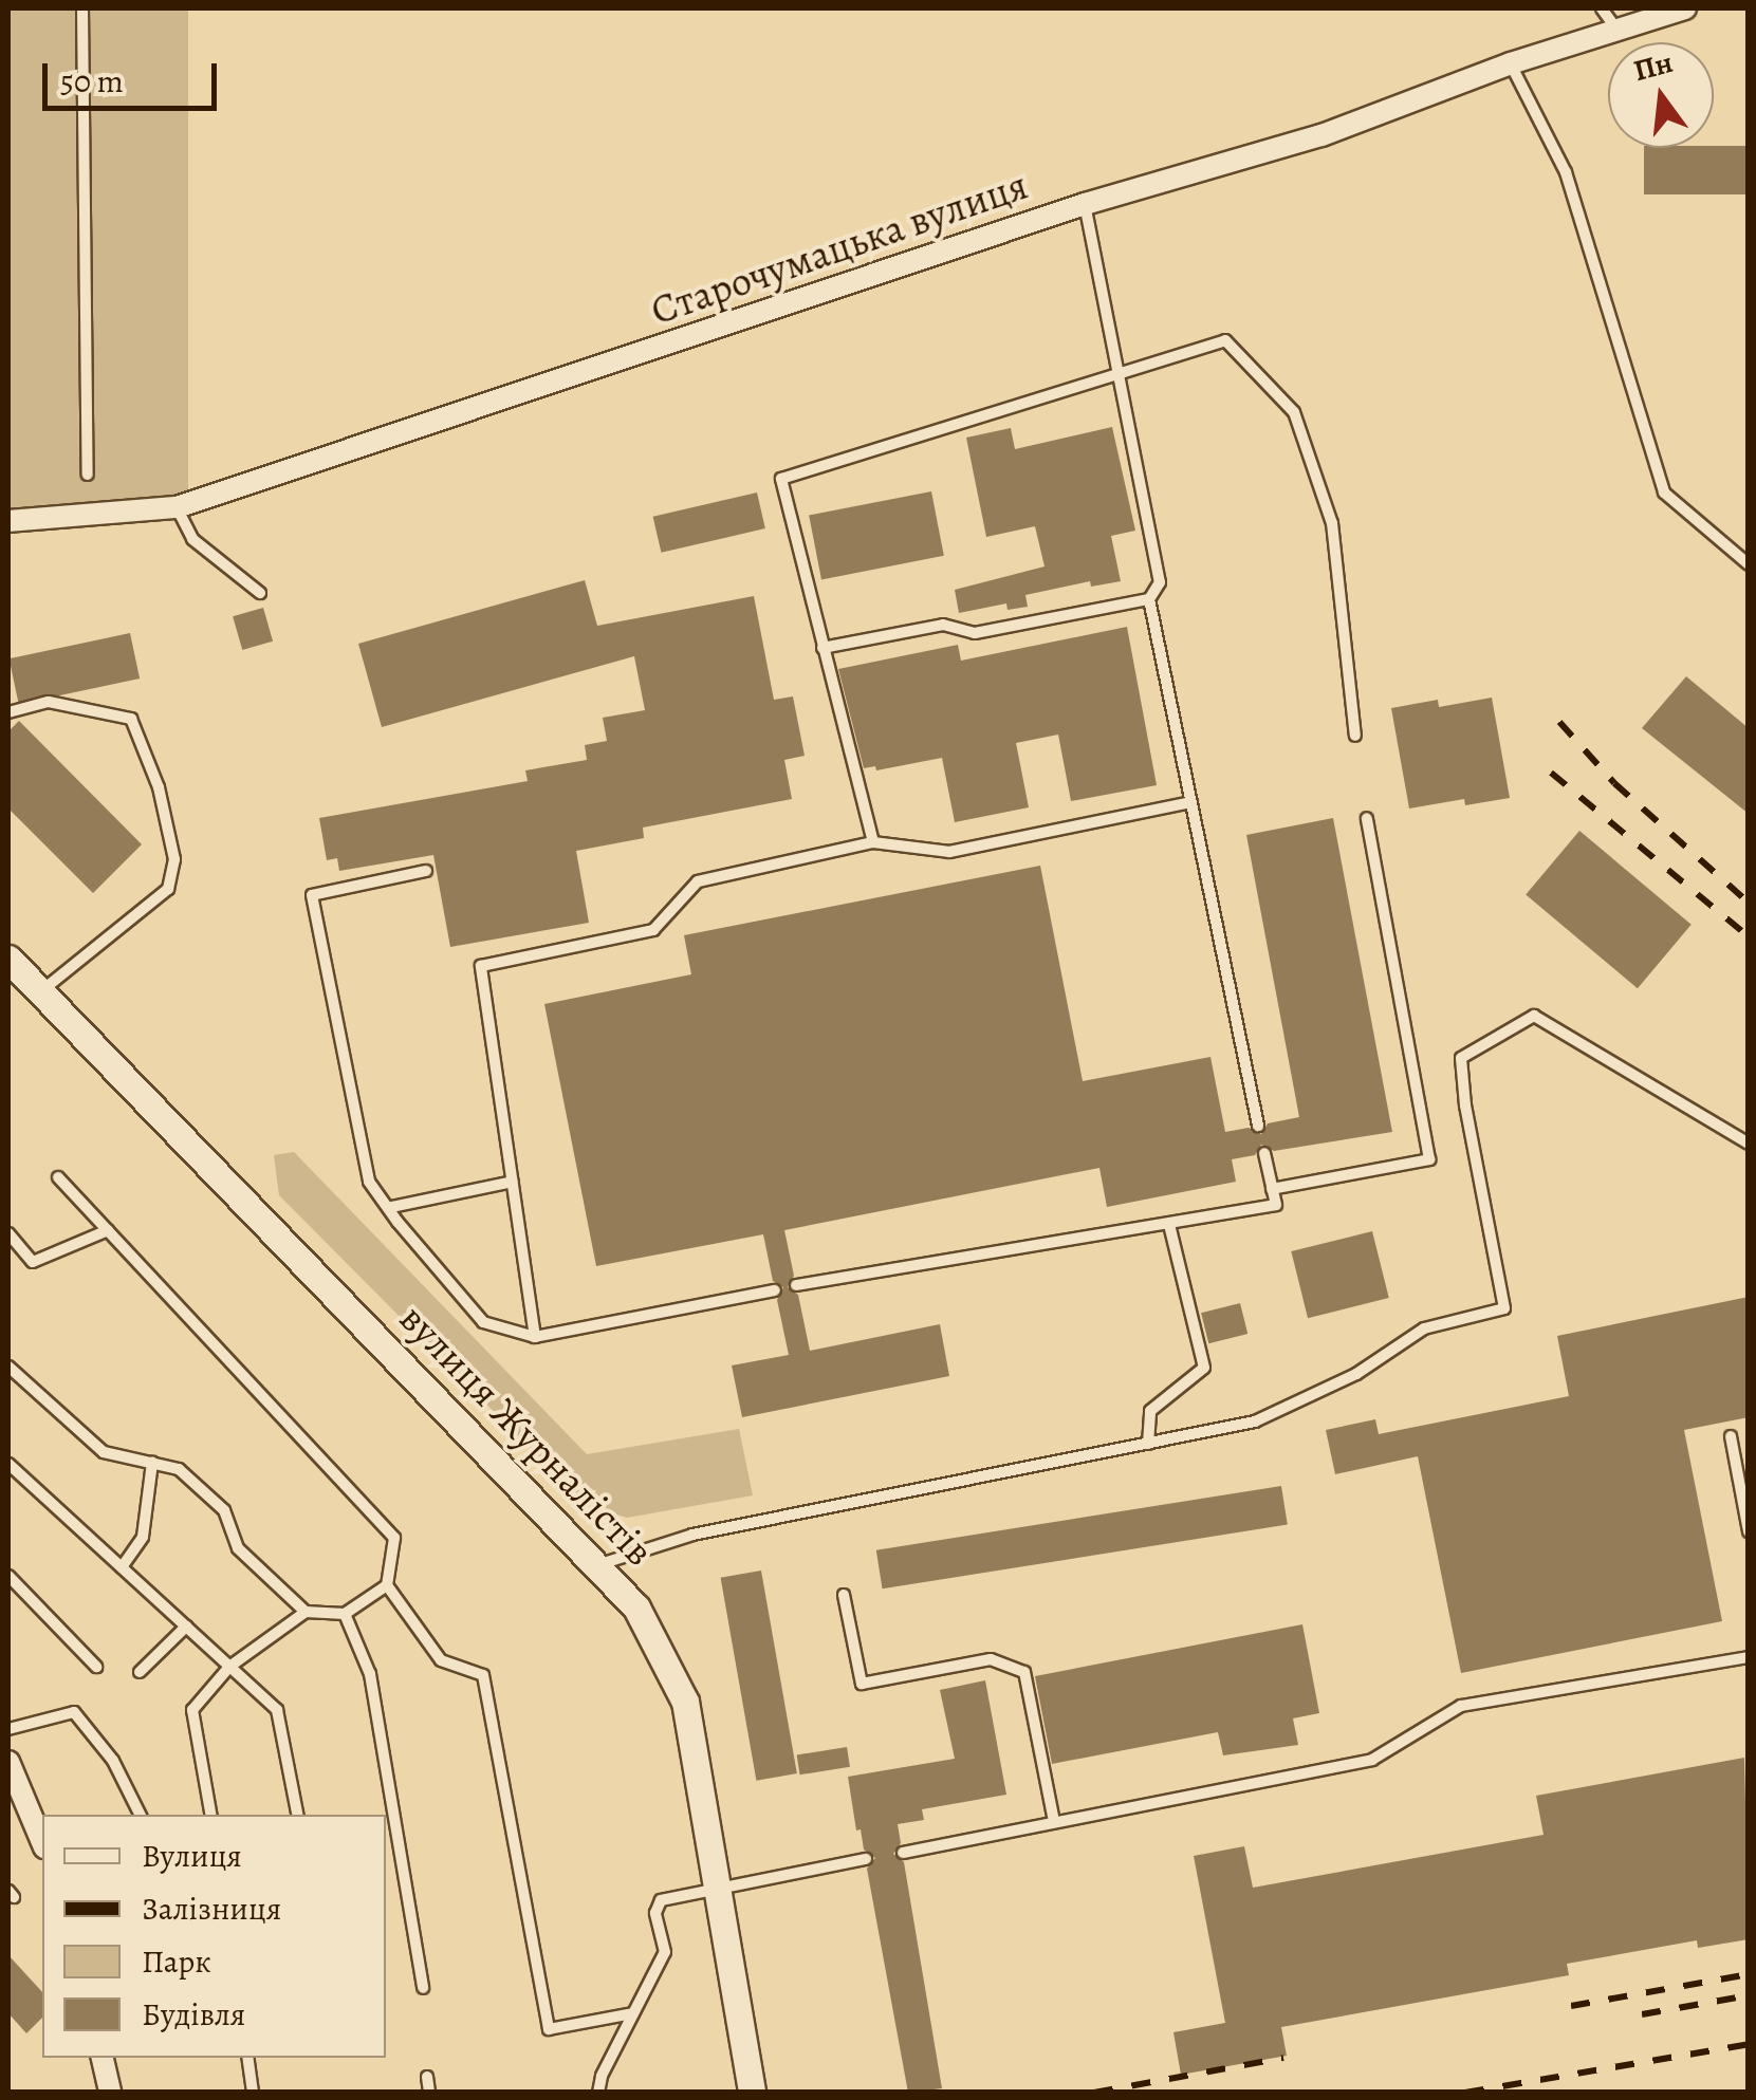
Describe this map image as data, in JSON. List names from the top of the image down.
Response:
{
  "streets": {
    "street": ["Старочумацька вулиця", "вулиця Журналістів"]
  },
  "legend": [
    "Вулиця",
    "Залізниця",
    "Парк",
    "Будівля"
  ],
  "scale_bar": "50 m",
  "north": "top"
}
